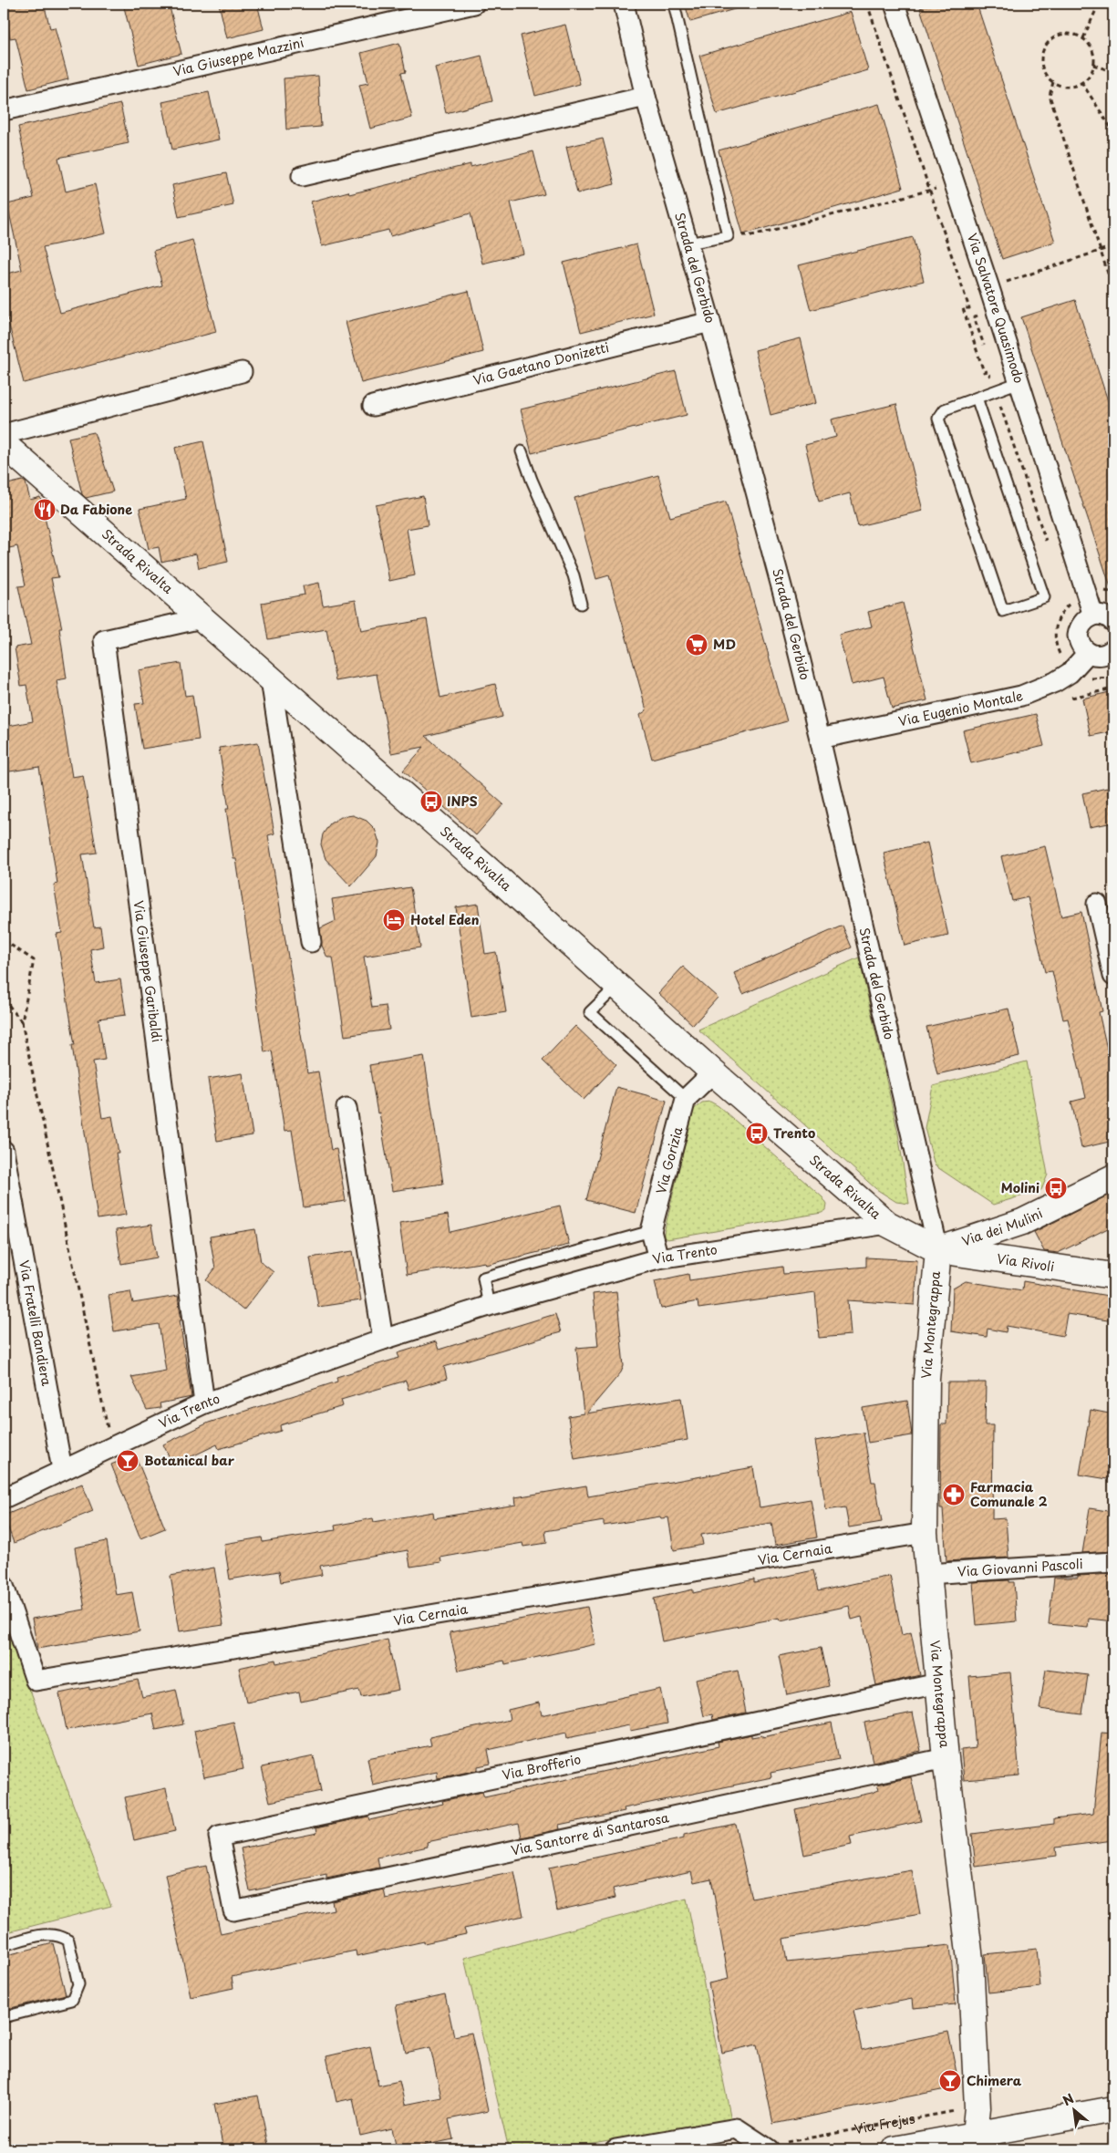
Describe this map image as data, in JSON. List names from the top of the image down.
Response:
{
  "streets": {
    "street": [
      "Via Giuseppe Mazzini",
      "Strada del Gerbido",
      "Via Salvatore Quasimodo",
      "Via Gaetano Donizetti",
      "Strada Rivalta",
      "Via Eugenio Montale",
      "Via Giuseppe Garibaldi",
      "Via Gorizia",
      "Via dei Mulini",
      "Via Trento",
      "Via Rivoli",
      "Via Fratelli Bandiera",
      "Via Montegrappa",
      "Via Cernaia",
      "Via Giovanni Pascoli",
      "Via Brofferio",
      "Via Santorre di Santarosa",
      "Via Frejus"
    ]
  },
  "crossings": [
    ["Strada del Gerbido", "Via Gaetano Donizetti"],
    ["Strada del Gerbido", "Strada Rivalta"],
    ["Strada del Gerbido", "Via Eugenio Montale"],
    ["Strada del Gerbido", "Via dei Mulini"],
    ["Strada del Gerbido", "Via Rivoli"],
    ["Strada del Gerbido", "Via Montegrappa"],
    ["Strada Rivalta", "Via Giuseppe Garibaldi"],
    ["Strada Rivalta", "Via dei Mulini"],
    ["Strada Rivalta", "Via Trento"],
    ["Strada Rivalta", "Via Rivoli"],
    ["Strada Rivalta", "Via Montegrappa"],
    ["Via Giuseppe Garibaldi", "Via Trento"],
    ["Via Gorizia", "Via Trento"],
    ["Via dei Mulini", "Via Rivoli"],
    ["Via dei Mulini", "Via Montegrappa"],
    ["Via Trento", "Via Fratelli Bandiera"],
    ["Via Rivoli", "Via Montegrappa"],
    ["Via Montegrappa", "Via Cernaia"],
    ["Via Montegrappa", "Via Giovanni Pascoli"],
    ["Via Montegrappa", "Via Brofferio"],
    ["Via Montegrappa", "Via Santorre di Santarosa"],
    ["Via Montegrappa", "Via Frejus"],
    ["Via Brofferio", "Via Santorre di Santarosa"]
  ],
  "places": {
    "restaurant": ["Da Fabione"],
    "supermarket": ["MD"],
    "bus stop": ["INPS", "Trento", "Molini"],
    "hotel": ["Hotel Eden"],
    "bar": ["Botanical bar", "Chimera"],
    "pharmacy": ["Farmacia Comunale 2"]
  },
  "north": "top left"
}
